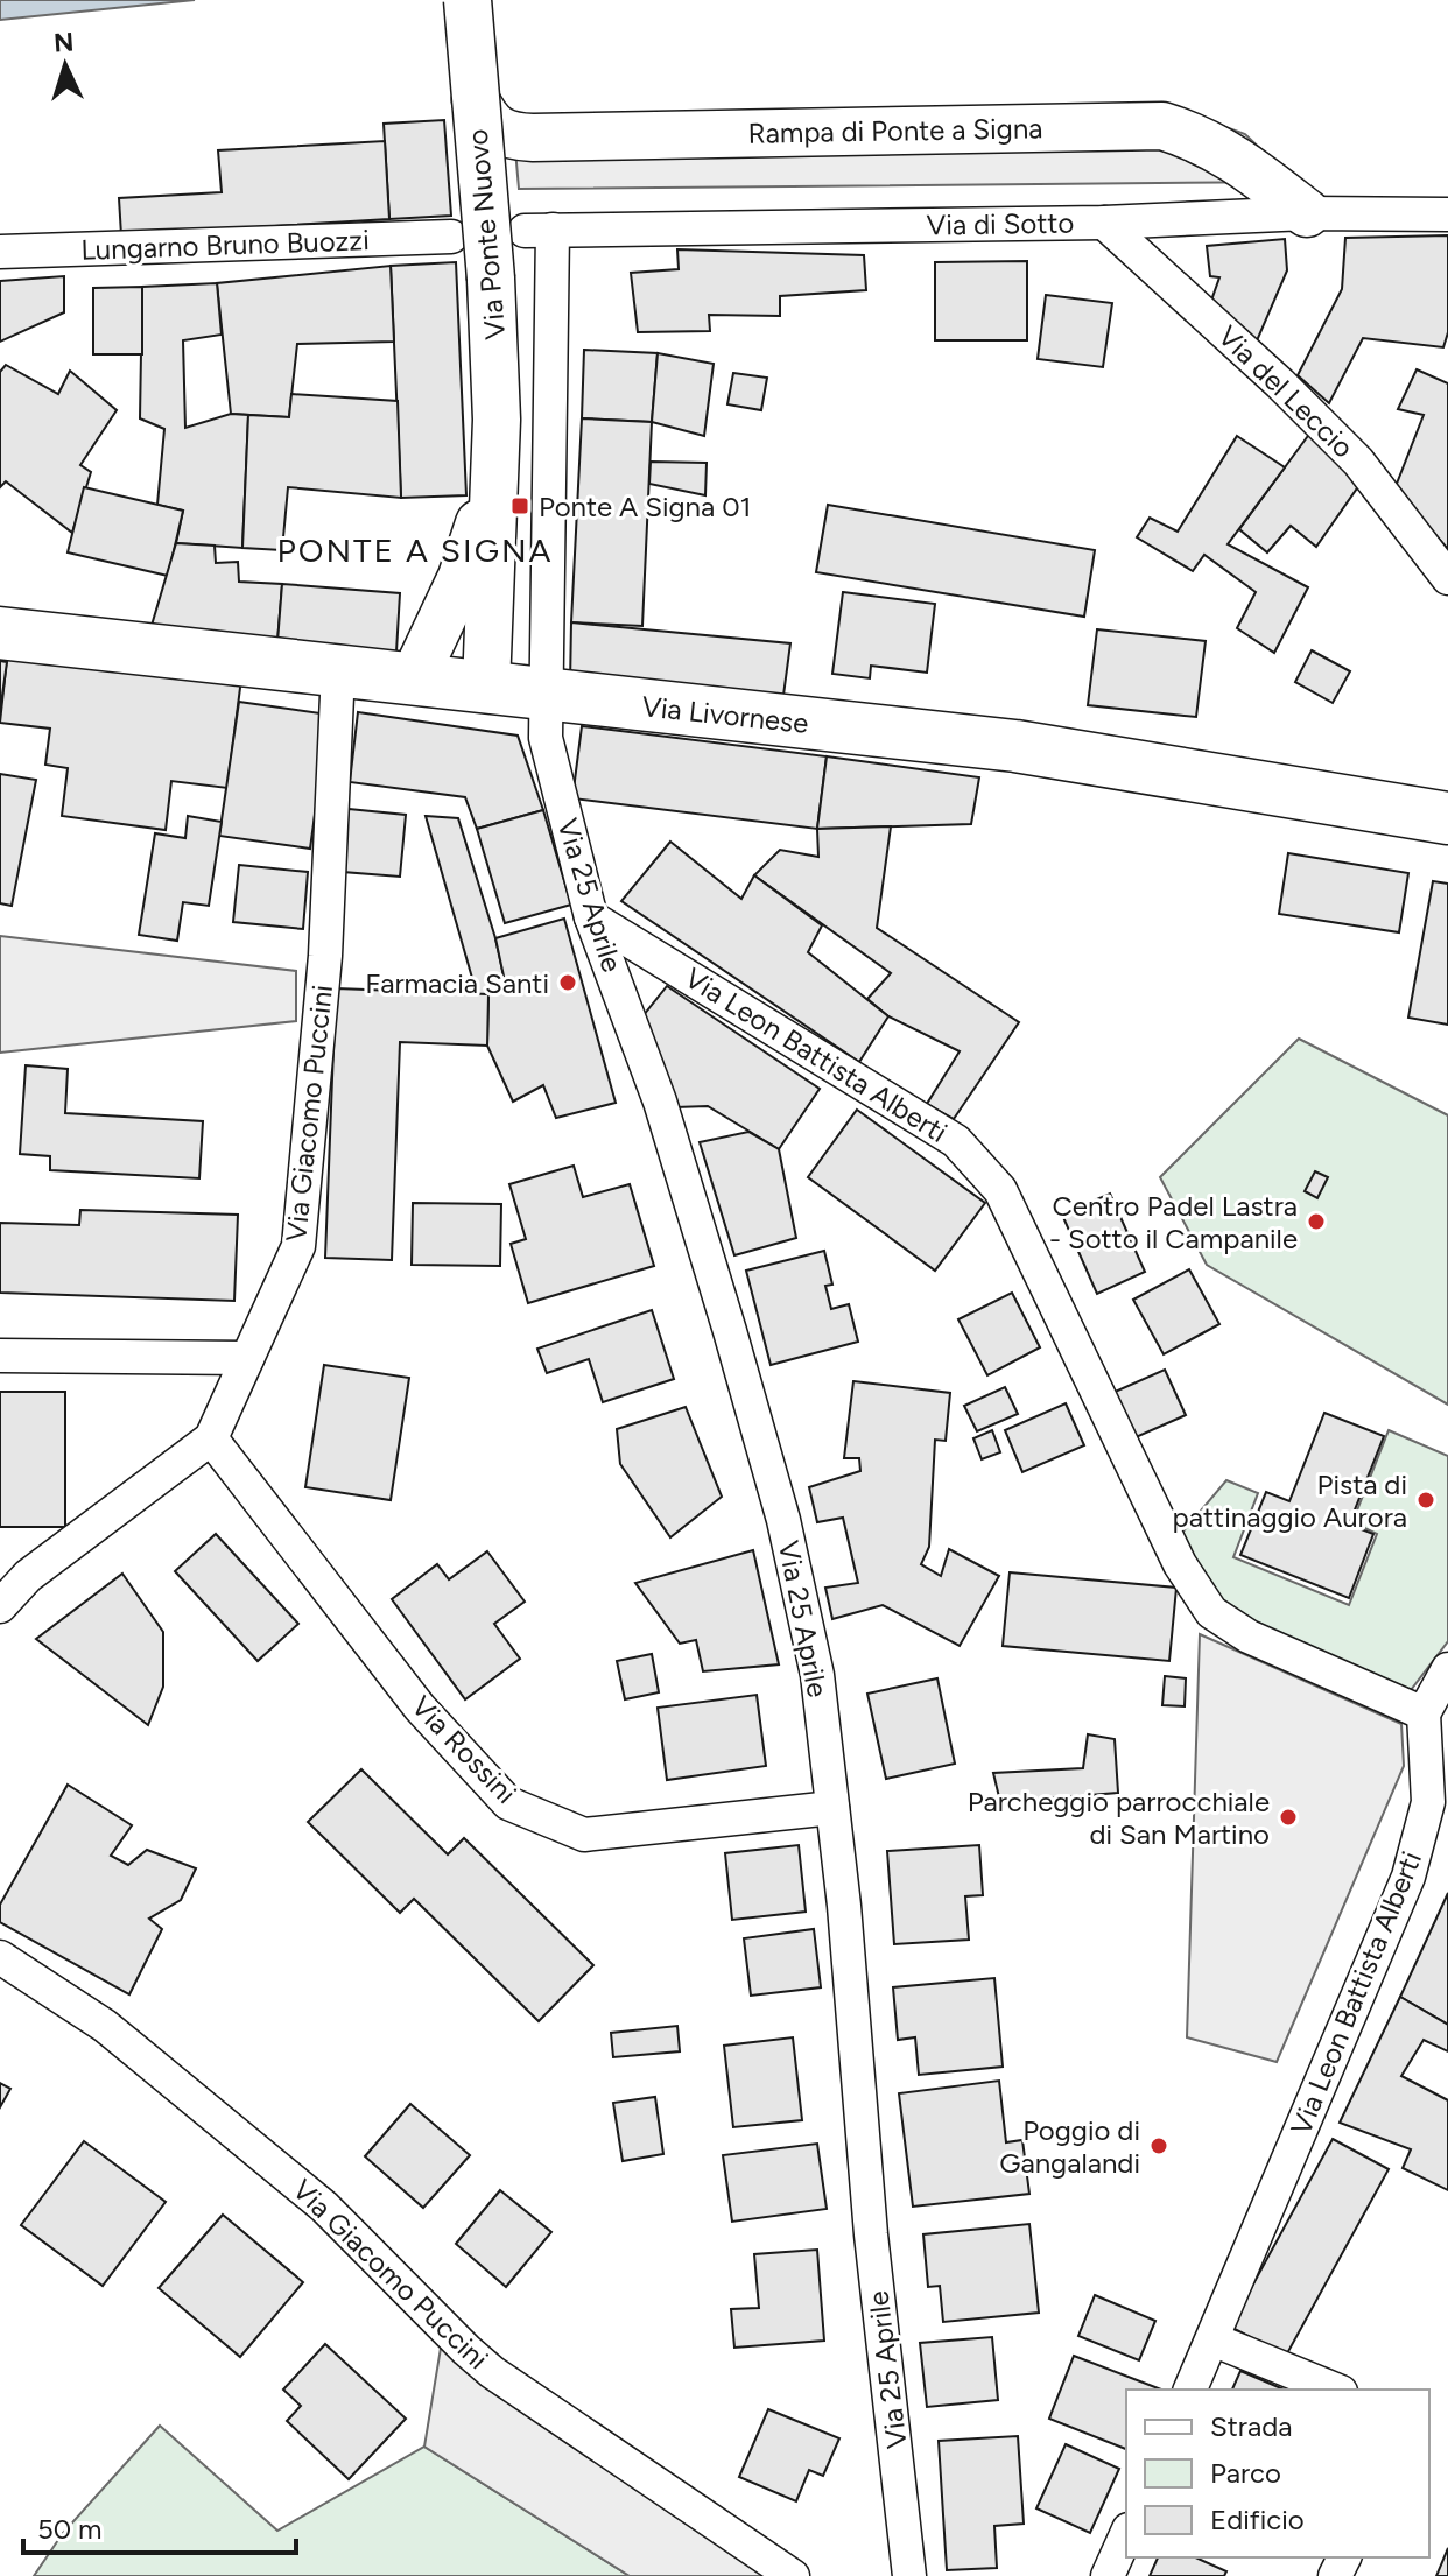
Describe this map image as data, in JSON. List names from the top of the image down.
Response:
{
  "streets": {
    "main road": ["Rampa di Ponte a Signa", "Via Ponte Nuovo", "Via Livornese"],
    "street": [
      "Via di Sotto",
      "Lungarno Bruno Buozzi",
      "Via del Leccio",
      "Via 25 Aprile",
      "Via Leon Battista Alberti",
      "Via Giacomo Puccini",
      "Via Rossini"
    ]
  },
  "crossings": [
    ["Rampa di Ponte a Signa", "Via di Sotto"],
    ["Rampa di Ponte a Signa", "Via Ponte Nuovo"],
    ["Via di Sotto", "Via del Leccio"],
    ["Via di Sotto", "Via 25 Aprile"],
    ["Via Ponte Nuovo", "Via Livornese"],
    ["Via Livornese", "Via 25 Aprile"],
    ["Via Livornese", "Via Giacomo Puccini"],
    ["Via 25 Aprile", "Via Leon Battista Alberti"],
    ["Via 25 Aprile", "Via Rossini"],
    ["Via Giacomo Puccini", "Via Rossini"]
  ],
  "districts": ["PONTE A SIGNA"],
  "places": {
    "transit": ["Ponte A Signa 01"],
    "other": [
      "Farmacia Santi",
      "Centro Padel Lastra - Sotto il Campanile",
      "Pista di pattinaggio Aurora",
      "Parcheggio parrocchiale di San Martino",
      "Poggio di Gangalandi"
    ]
  },
  "legend": ["Strada", "Parco", "Edificio"],
  "scale_bar": "50 m",
  "north": "top"
}
